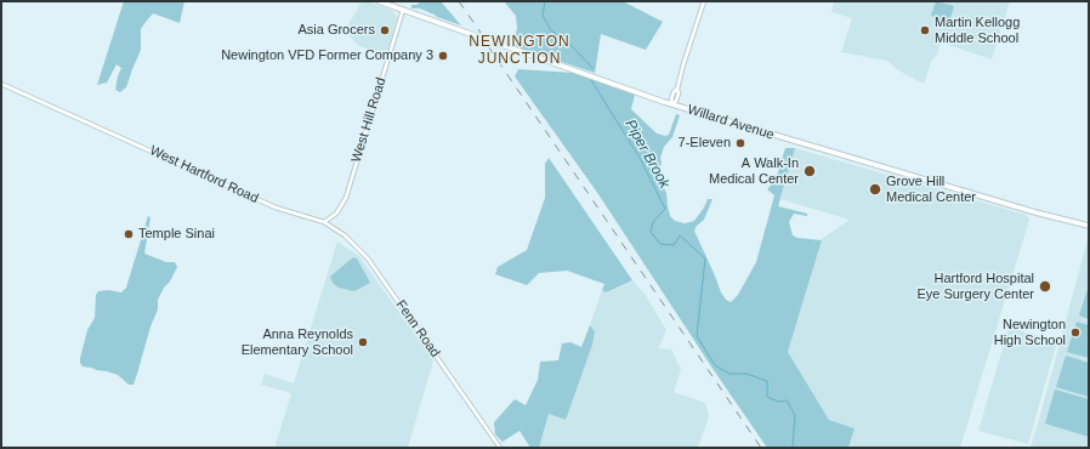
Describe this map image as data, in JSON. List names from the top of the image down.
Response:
{
  "streets": {
    "main road": ["Willard Avenue"],
    "street": ["West Hill Road", "West Hartford Road", "Fenn Road"]
  },
  "crossings": [
    ["West Hill Road", "Willard Avenue"],
    ["West Hill Road", "West Hartford Road"],
    ["West Hill Road", "Fenn Road"],
    ["West Hartford Road", "Fenn Road"]
  ],
  "districts": ["NEWINGTON JUNCTION"],
  "water": ["Piper Brook"],
  "places": [
    "Asia Grocers",
    "Martin Kellogg Middle School",
    "Newington VFD Former Company 3",
    "7-Eleven",
    "A Walk-In Medical Center",
    "Grove Hill Medical Center",
    "Temple Sinai",
    "Hartford Hospital Eye Surgery Center",
    "Newington High School",
    "Anna Reynolds Elementary School"
  ]
}
